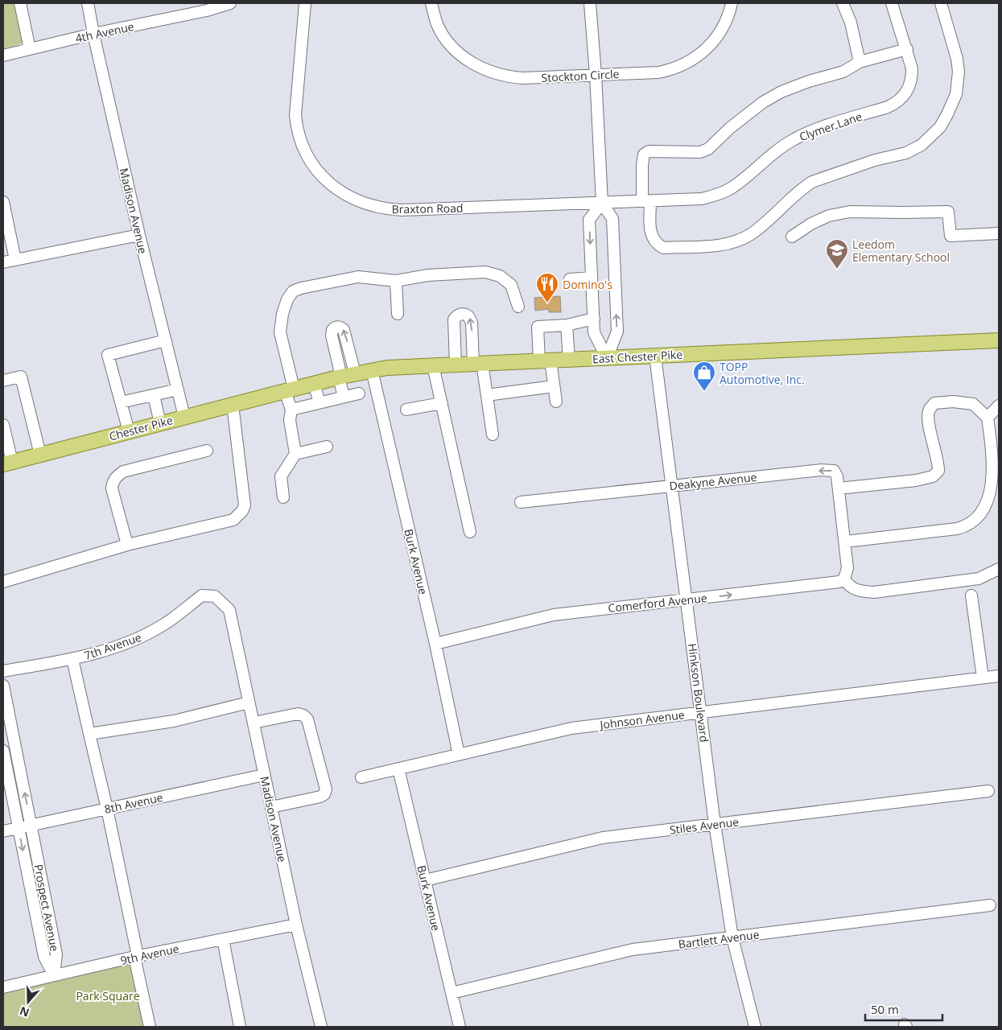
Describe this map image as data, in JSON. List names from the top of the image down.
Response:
{
  "streets": {
    "main road": ["East Chester Pike", "Chester Pike"],
    "street": [
      "4th Avenue",
      "Stockton Circle",
      "Clymer Lane",
      "Braxton Road",
      "Madison Avenue",
      "Deakyne Avenue",
      "Burk Avenue",
      "Comerford Avenue",
      "7th Avenue",
      "Hinkson Boulevard",
      "Johnson Avenue",
      "8th Avenue",
      "Stiles Avenue",
      "Prospect Avenue",
      "Bartlett Avenue",
      "9th Avenue"
    ]
  },
  "crossings": [
    ["4th Avenue", "Madison Avenue"],
    ["Clymer Lane", "Braxton Road"],
    ["Madison Avenue", "Chester Pike"],
    ["Madison Avenue", "7th Avenue"],
    ["Madison Avenue", "8th Avenue"],
    ["Madison Avenue", "9th Avenue"],
    ["East Chester Pike", "Chester Pike"],
    ["East Chester Pike", "Burk Avenue"],
    ["East Chester Pike", "Hinkson Boulevard"],
    ["Deakyne Avenue", "Hinkson Boulevard"],
    ["Burk Avenue", "Comerford Avenue"],
    ["Burk Avenue", "Johnson Avenue"],
    ["Burk Avenue", "Stiles Avenue"],
    ["Burk Avenue", "Bartlett Avenue"],
    ["Comerford Avenue", "Hinkson Boulevard"],
    ["Hinkson Boulevard", "Johnson Avenue"],
    ["Hinkson Boulevard", "Stiles Avenue"],
    ["Hinkson Boulevard", "Bartlett Avenue"],
    ["8th Avenue", "Prospect Avenue"],
    ["Prospect Avenue", "9th Avenue"]
  ],
  "one_way": ["Deakyne Avenue", "Comerford Avenue"],
  "parks": ["Park Square"],
  "places": {
    "school or university": ["Leedom Elementary School"],
    "restaurant": ["Domino's"],
    "shop": ["TOPP Automotive, Inc."]
  },
  "scale_bar": "50 m",
  "north": "bottom"
}
